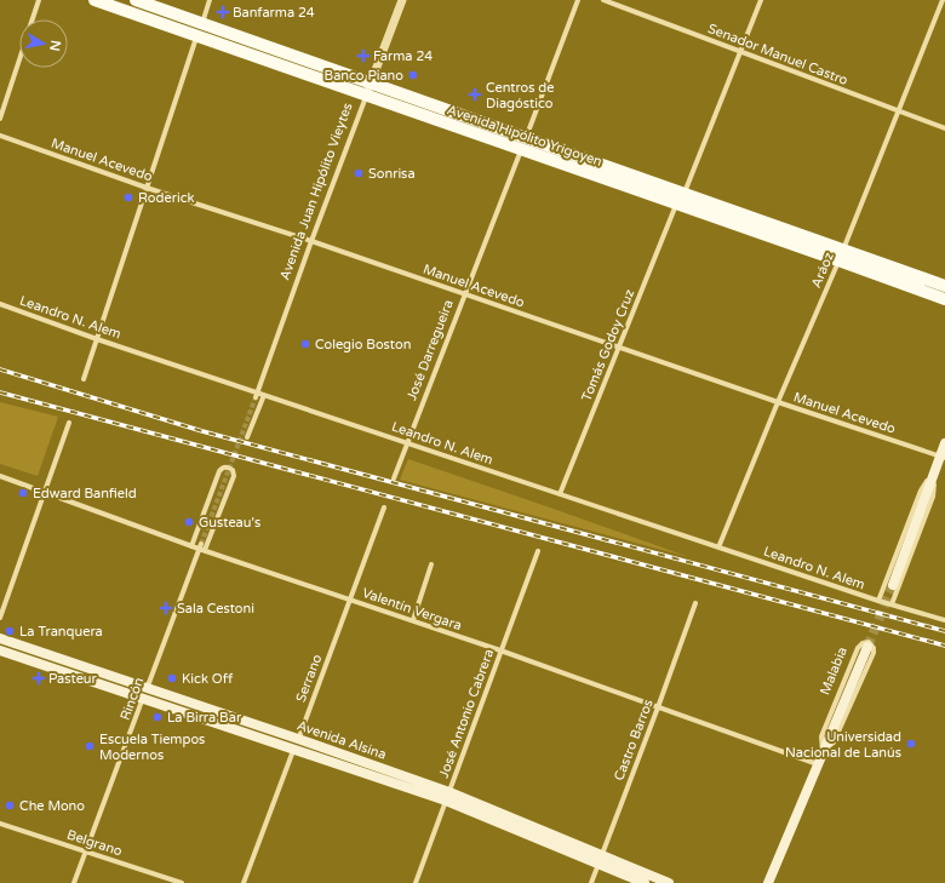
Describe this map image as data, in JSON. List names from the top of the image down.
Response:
{
  "streets": {
    "main road": ["Avenida Hipólito Yrigoyen", "Malabia", "Avenida Alsina"],
    "street": [
      "Senador Manuel Castro",
      "Manuel Acevedo",
      "Avenida Juan Hipólito Vieytes",
      "Aráoz",
      "Leandro N. Alem",
      "Tomás Godoy Cruz",
      "José Darregueira",
      "Valentín Vergara",
      "Serrano",
      "Rincón",
      "José Antonio Cabrera",
      "Castro Barros",
      "Belgrano"
    ]
  },
  "crossings": [
    ["Senador Manuel Castro", "Aráoz"],
    ["Avenida Hipólito Yrigoyen", "Avenida Juan Hipólito Vieytes"],
    ["Avenida Hipólito Yrigoyen", "Aráoz"],
    ["Avenida Hipólito Yrigoyen", "Tomás Godoy Cruz"],
    ["Avenida Hipólito Yrigoyen", "José Darregueira"],
    ["Manuel Acevedo", "Avenida Juan Hipólito Vieytes"],
    ["Manuel Acevedo", "Aráoz"],
    ["Manuel Acevedo", "Tomás Godoy Cruz"],
    ["Manuel Acevedo", "José Darregueira"],
    ["Avenida Juan Hipólito Vieytes", "Leandro N. Alem"],
    ["Aráoz", "Leandro N. Alem"],
    ["Leandro N. Alem", "Tomás Godoy Cruz"],
    ["Leandro N. Alem", "José Darregueira"],
    ["Valentín Vergara", "Malabia"],
    ["Valentín Vergara", "Serrano"],
    ["Valentín Vergara", "Rincón"],
    ["Valentín Vergara", "José Antonio Cabrera"],
    ["Valentín Vergara", "Castro Barros"],
    ["Serrano", "Avenida Alsina"],
    ["Rincón", "Avenida Alsina"],
    ["Rincón", "Belgrano"],
    ["José Antonio Cabrera", "Avenida Alsina"],
    ["Avenida Alsina", "Castro Barros"]
  ],
  "places": {
    "health": [
      "Banfarma 24",
      "Farma 24",
      "Centros de Diagóstico",
      "Sala Cestoni",
      "Pasteur"
    ],
    "other": [
      "Banco Piano",
      "Sonrisa",
      "Roderick",
      "Colegio Boston",
      "Edward Banfield",
      "Gusteau's",
      "La Tranquera",
      "Kick Off",
      "La Birra Bar",
      "Universidad Nacional de Lanús",
      "Escuela Tiempos Modernos",
      "Che Mono"
    ]
  },
  "north": "right"
}
